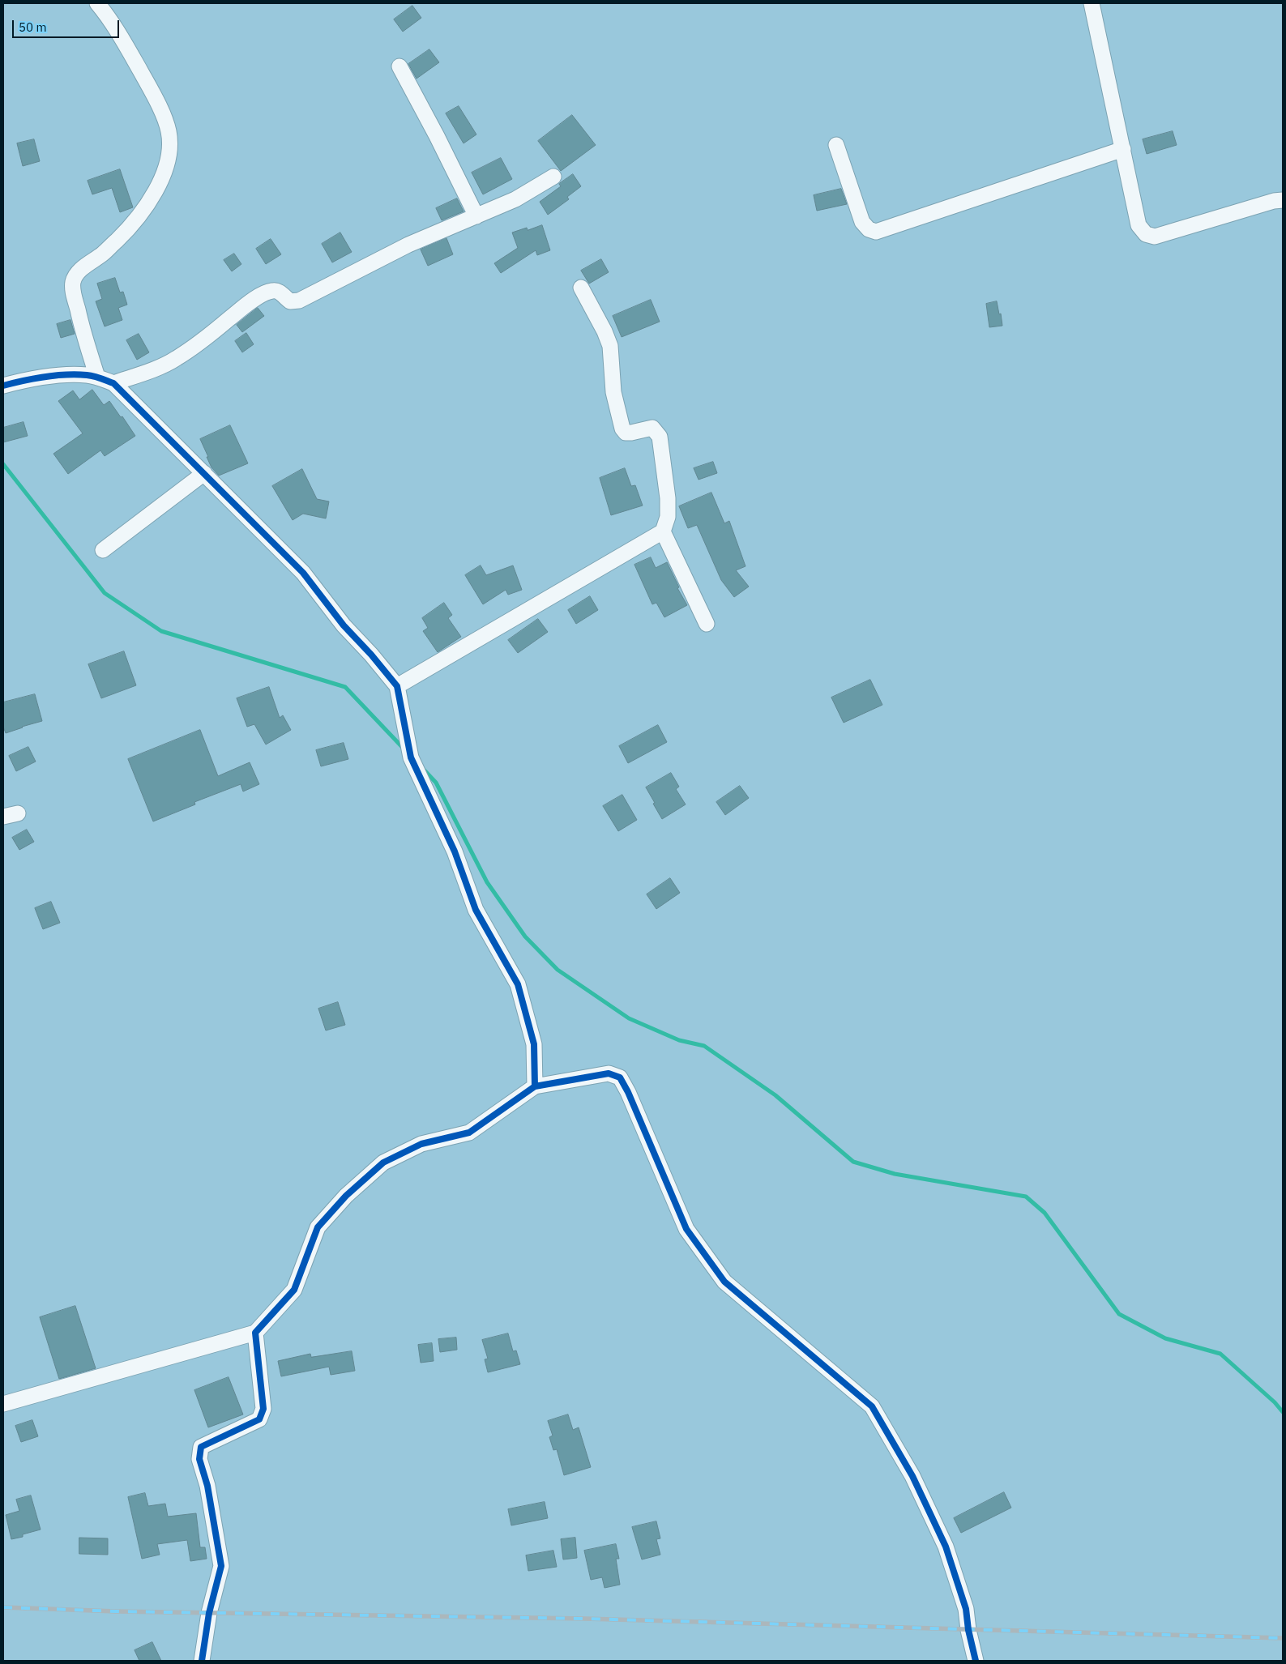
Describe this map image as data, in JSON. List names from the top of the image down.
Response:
{
  "scale_bar": "50 m"
}
